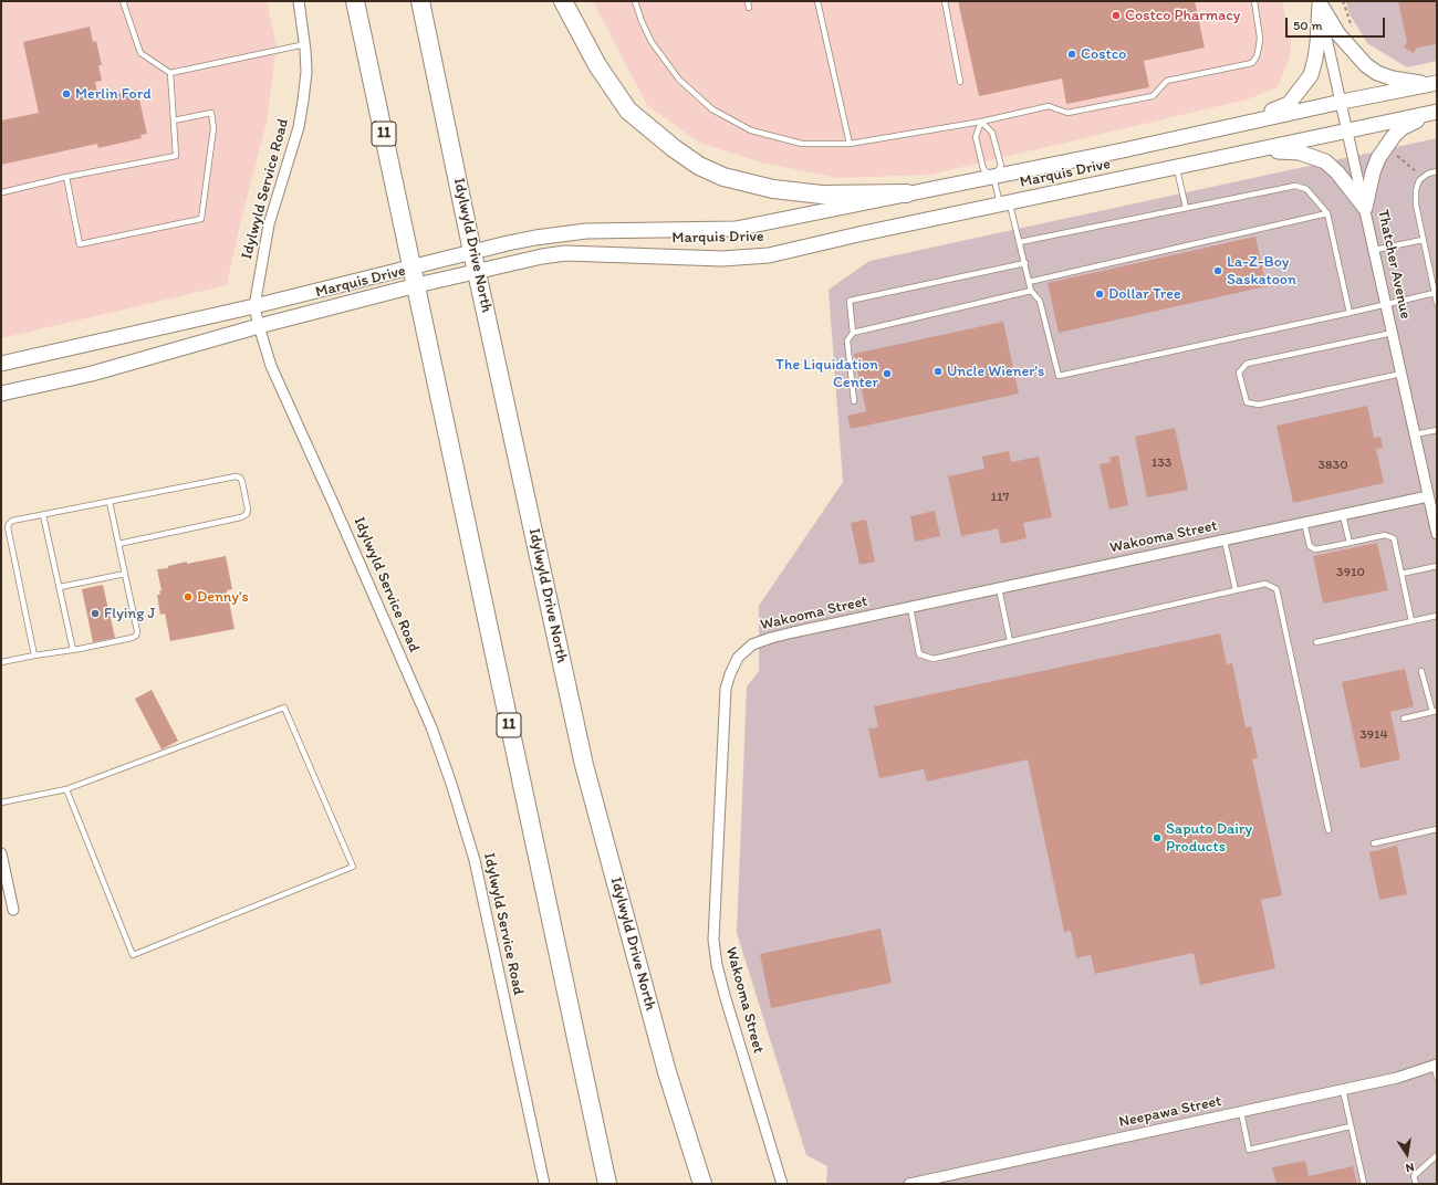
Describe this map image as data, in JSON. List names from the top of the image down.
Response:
{
  "streets": {
    "highway": ["11", "Idylwyld Drive North"],
    "main road": ["Marquis Drive"],
    "street": [
      "Idylwyld Service Road",
      "Thatcher Avenue",
      "Wakooma Street",
      "Neepawa Street"
    ]
  },
  "crossings": [
    ["11", "Marquis Drive"],
    ["Marquis Drive", "Idylwyld Service Road"],
    ["Marquis Drive", "Idylwyld Drive North"],
    ["Marquis Drive", "Thatcher Avenue"],
    ["Thatcher Avenue", "Wakooma Street"]
  ],
  "places": [
    "Costco Pharmacy",
    "Costco",
    "Merlin Ford",
    "La-Z-Boy Saskatoon",
    "Dollar Tree",
    "Uncle Wiener's",
    "The Liquidation Center",
    "Denny's",
    "Flying J",
    "Saputo Dairy Products"
  ],
  "house_numbers": [
    "133",
    "3830",
    "117",
    "3910",
    "3914"
  ],
  "scale_bar": "50 m",
  "north": "bottom"
}
